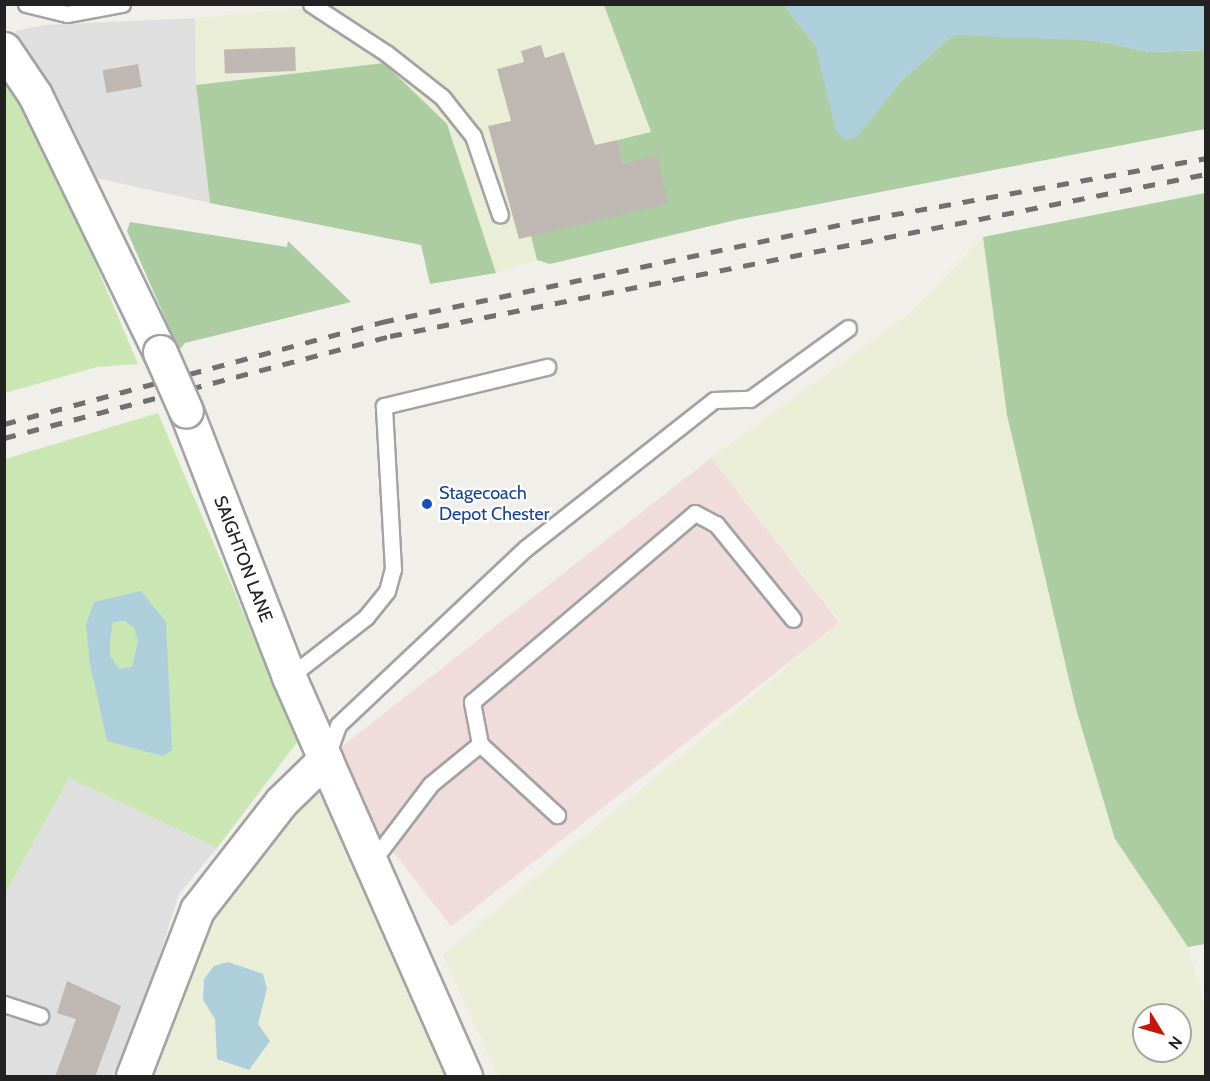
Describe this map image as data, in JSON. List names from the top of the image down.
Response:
{
  "streets": {
    "street": ["SAIGHTON LANE"]
  },
  "places": ["Stagecoach Depot Chester"],
  "north": "bottom right"
}
